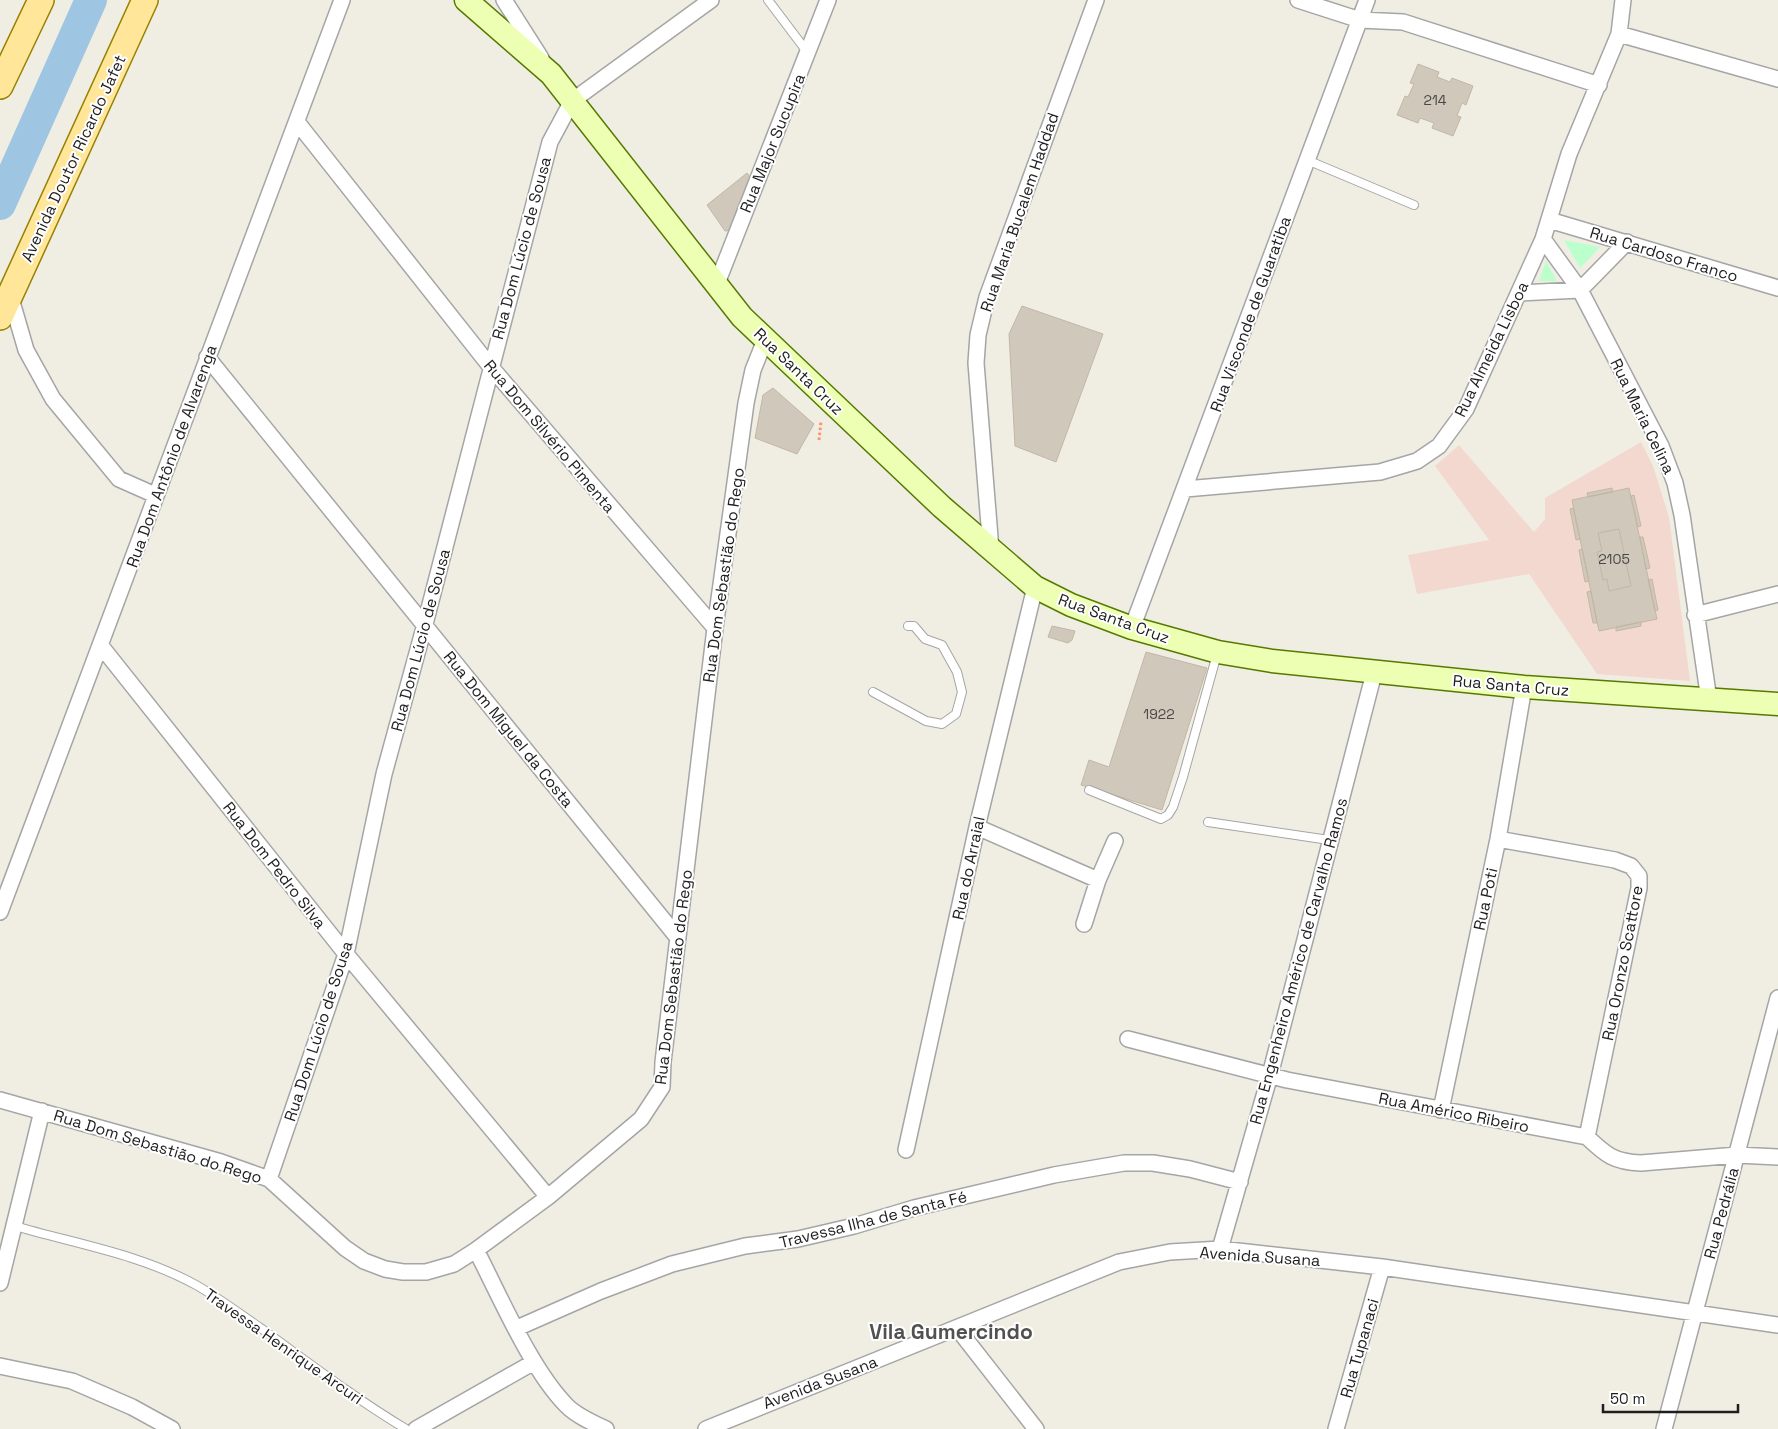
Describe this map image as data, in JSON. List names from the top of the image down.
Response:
{
  "streets": {
    "main road": ["Avenida Doutor Ricardo Jafet", "Rua Santa Cruz"],
    "street": [
      "Rua Major Sucupira",
      "Rua Maria Bucalem Haddad",
      "Rua Dom Lúcio de Sousa",
      "Rua Cardoso Franco",
      "Rua Visconde de Guaratiba",
      "Rua Almeida Lisboa",
      "Rua Maria Celina",
      "Rua Dom Silvério Pimenta",
      "Rua Dom Antônio de Alvarenga",
      "Rua Dom Sebastião do Rego",
      "Rua Dom Miguel da Costa",
      "Rua Dom Pedro Silva",
      "Rua do Arraial",
      "Rua Poti",
      "Rua Engenheiro Américo de Carvalho Ramos",
      "Rua Oronzo Scattore",
      "Rua Américo Ribeiro",
      "Rua Pedrália",
      "Travessa Ilha de Santa Fé",
      "Avenida Susana",
      "Rua Tupanaci"
    ],
    "lane": ["Travessa Henrique Arcuri"]
  },
  "crossings": [
    ["Rua Major Sucupira", "Rua Santa Cruz"],
    ["Rua Maria Bucalem Haddad", "Rua Santa Cruz"],
    ["Rua Dom Lúcio de Sousa", "Rua Santa Cruz"],
    ["Rua Dom Lúcio de Sousa", "Rua Dom Silvério Pimenta"],
    ["Rua Dom Lúcio de Sousa", "Rua Dom Sebastião do Rego"],
    ["Rua Dom Lúcio de Sousa", "Rua Dom Miguel da Costa"],
    ["Rua Dom Lúcio de Sousa", "Rua Dom Pedro Silva"],
    ["Rua Cardoso Franco", "Rua Almeida Lisboa"],
    ["Rua Visconde de Guaratiba", "Rua Almeida Lisboa"],
    ["Rua Visconde de Guaratiba", "Rua Santa Cruz"],
    ["Rua Almeida Lisboa", "Rua Maria Celina"],
    ["Rua Santa Cruz", "Rua Maria Celina"],
    ["Rua Santa Cruz", "Rua Dom Sebastião do Rego"],
    ["Rua Santa Cruz", "Rua do Arraial"],
    ["Rua Santa Cruz", "Rua Poti"],
    ["Rua Santa Cruz", "Rua Engenheiro Américo de Carvalho Ramos"],
    ["Rua Dom Silvério Pimenta", "Rua Dom Antônio de Alvarenga"],
    ["Rua Dom Silvério Pimenta", "Rua Dom Sebastião do Rego"],
    ["Rua Dom Antônio de Alvarenga", "Rua Dom Miguel da Costa"],
    ["Rua Dom Antônio de Alvarenga", "Rua Dom Pedro Silva"],
    ["Rua Dom Sebastião do Rego", "Rua Dom Miguel da Costa"],
    ["Rua Dom Sebastião do Rego", "Rua Dom Pedro Silva"],
    ["Rua Poti", "Rua Oronzo Scattore"],
    ["Rua Poti", "Rua Américo Ribeiro"],
    ["Rua Engenheiro Américo de Carvalho Ramos", "Rua Américo Ribeiro"],
    ["Rua Engenheiro Américo de Carvalho Ramos", "Travessa Ilha de Santa Fé"],
    ["Rua Engenheiro Américo de Carvalho Ramos", "Avenida Susana"],
    ["Rua Oronzo Scattore", "Rua Américo Ribeiro"],
    ["Rua Pedrália", "Avenida Susana"],
    ["Avenida Susana", "Rua Tupanaci"]
  ],
  "districts": ["Vila Gumercindo"],
  "house_numbers": ["214", "2105", "1922"],
  "scale_bar": "50 m"
}
